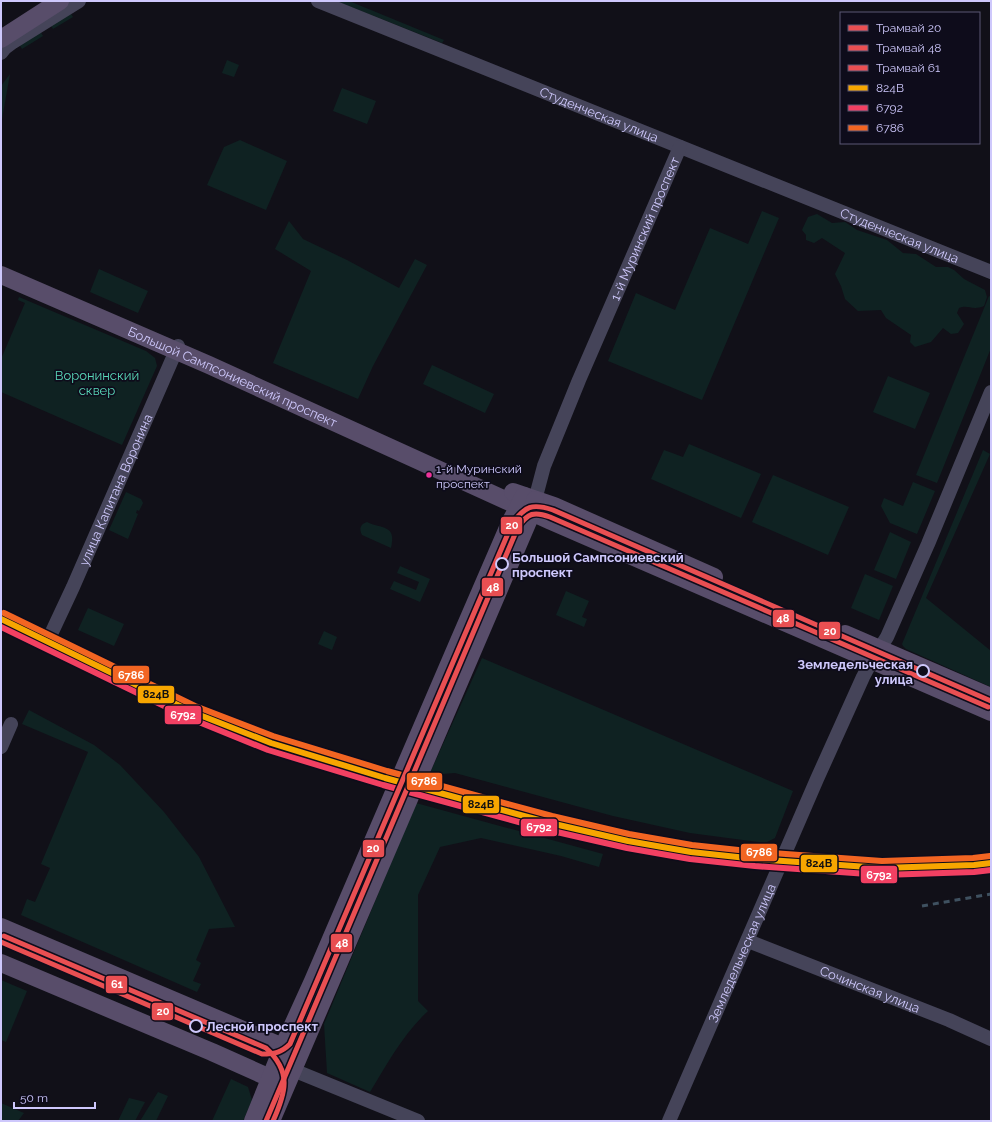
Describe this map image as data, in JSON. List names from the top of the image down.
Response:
{
  "streets": {
    "main road": ["1-й Муринский проспект", "Большой Сампсониевский проспект"],
    "street": [
      "Студенческая улица",
      "улица Капитана Воронина",
      "Земледельческая улица",
      "Сочинская улица"
    ]
  },
  "crossings": [
    ["Студенческая улица", "1-й Муринский проспект"],
    ["1-й Муринский проспект", "Большой Сампсониевский проспект"],
    ["Большой Сампсониевский проспект", "улица Капитана Воронина"],
    ["Большой Сампсониевский проспект", "Земледельческая улица"],
    ["Земледельческая улица", "Сочинская улица"]
  ],
  "parks": ["Воронинский сквер"],
  "places": [
    "1-й Муринский проспект",
    "Большой Сампсониевский проспект",
    "Земледельческая улица",
    "Лесной проспект"
  ],
  "lines": [
    "tram line 20",
    "tram line 48",
    "transit line 6786",
    "transit line 824В",
    "transit line 6792",
    "tram line 61"
  ],
  "legend": [
    "Трамвай 20",
    "Трамвай 48",
    "Трамвай 61",
    "824В",
    "6792",
    "6786"
  ],
  "scale_bar": "50 m"
}
